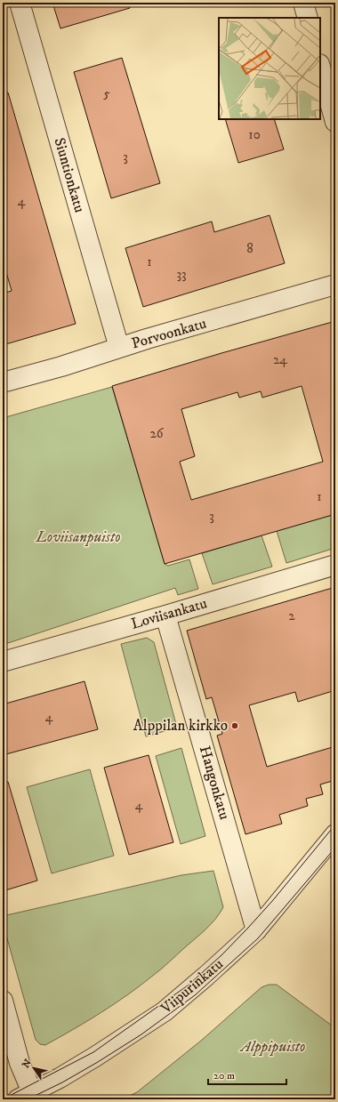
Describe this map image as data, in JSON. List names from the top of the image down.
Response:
{
  "streets": {
    "street": [
      "Siuntionkatu",
      "Porvoonkatu",
      "Loviisankatu",
      "Hangonkatu",
      "Viipurinkatu"
    ]
  },
  "crossings": [
    ["Siuntionkatu", "Porvoonkatu"],
    ["Loviisankatu", "Hangonkatu"],
    ["Hangonkatu", "Viipurinkatu"]
  ],
  "parks": ["Loviisanpuisto", "Alppipuisto"],
  "places": ["Alppilan kirkko"],
  "house_numbers": [
    "5",
    "10",
    "3",
    "4",
    "8",
    "1",
    "33",
    "24",
    "26",
    "1",
    "3",
    "2",
    "4",
    "4"
  ],
  "scale_bar": "20 m",
  "north": "top left"
}
